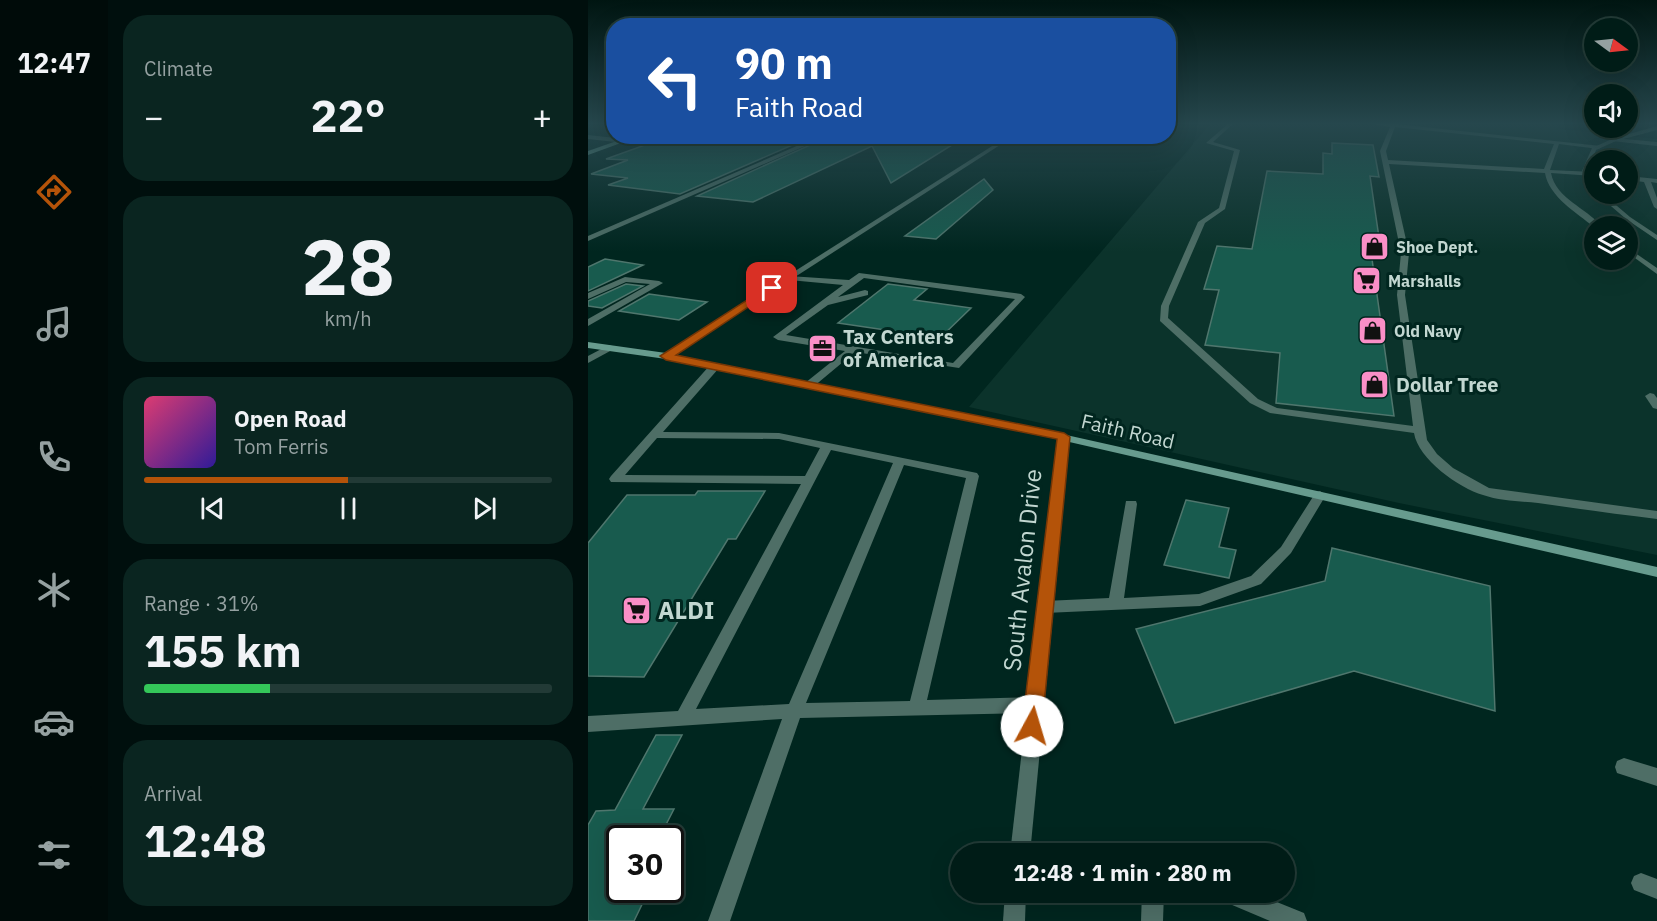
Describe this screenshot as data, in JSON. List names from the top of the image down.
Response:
{
  "streets": {
    "main road": ["Faith Road"],
    "street": ["South Avalon Drive"]
  },
  "crossings": [
    ["Faith Road", "South Avalon Drive"]
  ],
  "places": {
    "shop": ["Shoe Dept.", "Old Navy", "Dollar Tree"],
    "supermarket": ["Marshalls", "ALDI"],
    "office": ["Tax Centers of America"]
  },
  "north": "right",
  "page": {
    "tabs": "12:47",
    "tile": [
      "Climate",
      ["28", "km/h"],
      ["Range · 31%", "155 km"],
      ["Arrival", "12:48"]
    ],
    "turn": ["90 m", "Faith Road"],
    "heat": ["−", "22°", "+"],
    "song": ["Open Road", "Tom Ferris"],
    "limit": "30",
    "trip": "12:48 · 1 min · 280 m"
  }
}
